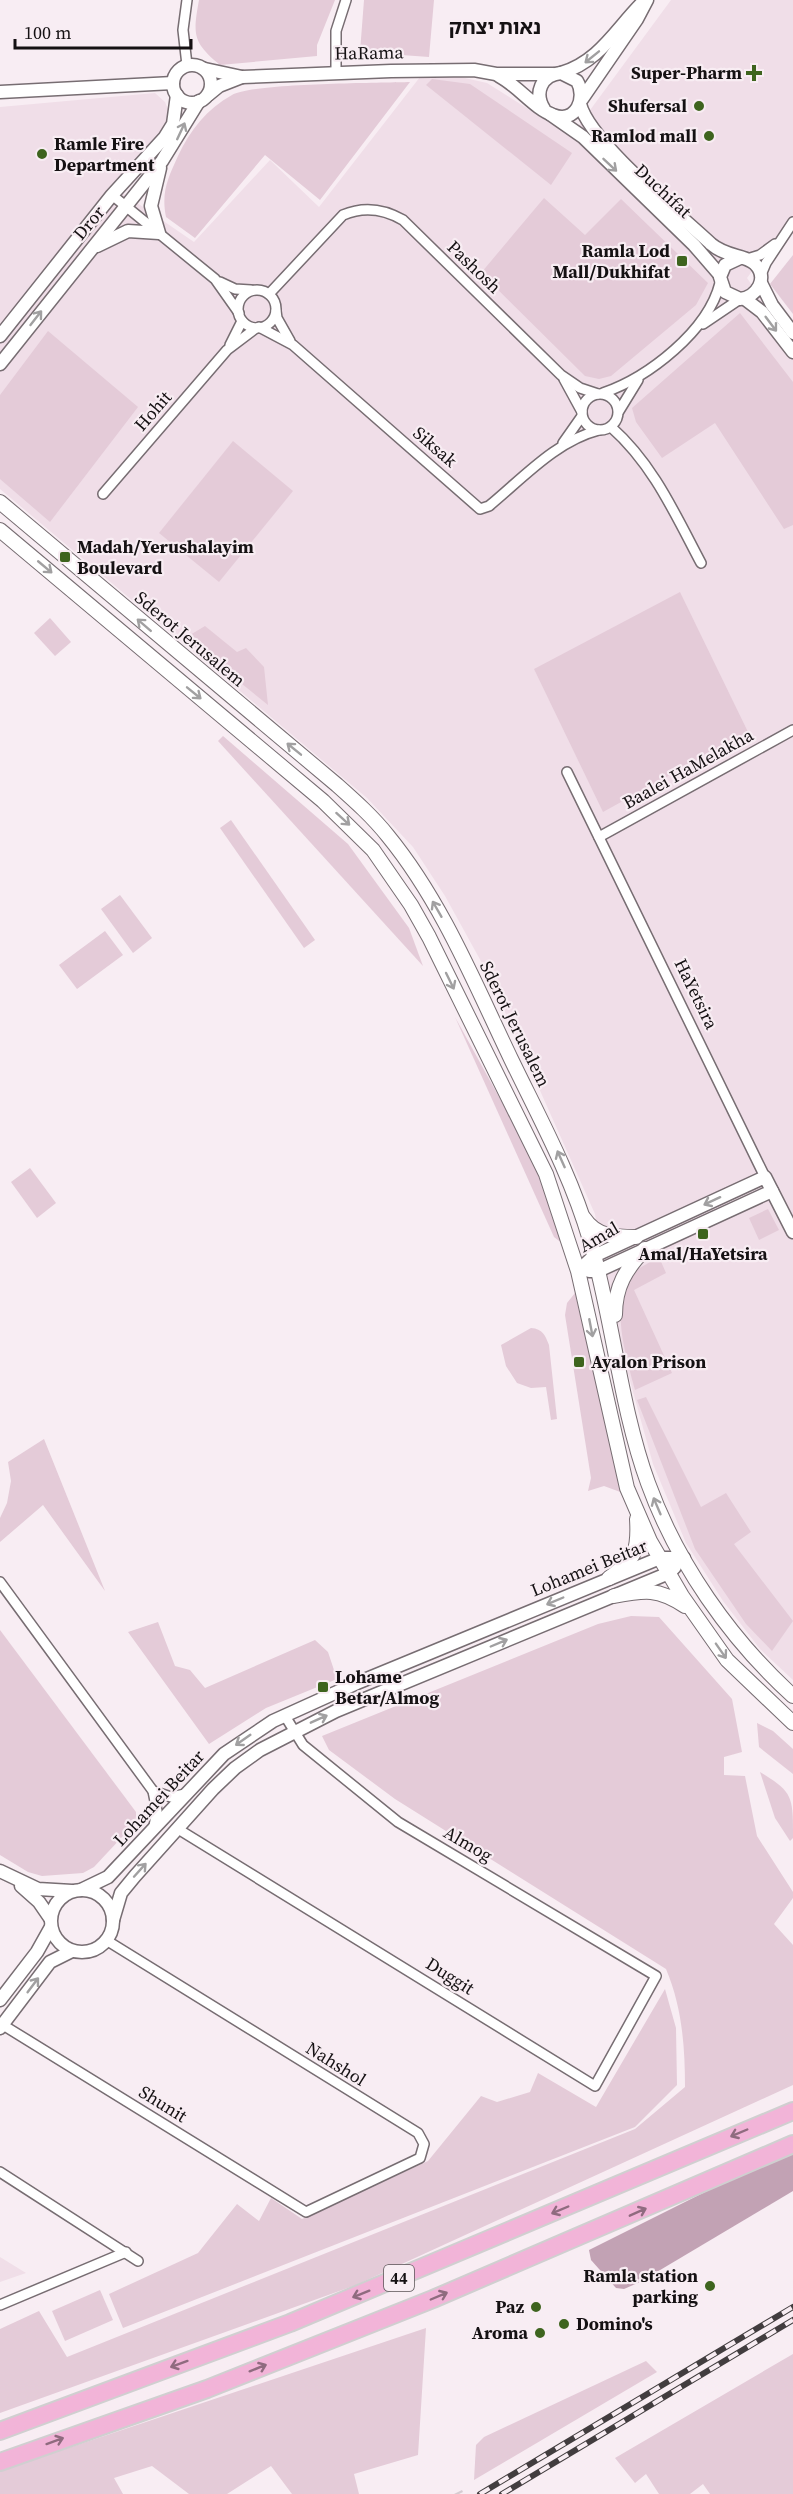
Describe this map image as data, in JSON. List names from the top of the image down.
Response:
{
  "streets": {
    "highway": ["44"],
    "main road": ["Sderot Jerusalem"],
    "street": [
      "HaRama",
      "Duchifat",
      "Dror",
      "Pashosh",
      "Hohit",
      "Siksak",
      "Baalei HaMelakha",
      "HaYetsira",
      "Amal",
      "Lohamei Beitar",
      "Almog",
      "Duggit",
      "Nahshol",
      "Shunit"
    ]
  },
  "crossings": [
    ["HaRama", "Duchifat"],
    ["HaRama", "Dror"],
    ["Pashosh", "Hohit"],
    ["Pashosh", "Siksak"],
    ["Hohit", "Siksak"],
    ["Sderot Jerusalem", "Amal"],
    ["Sderot Jerusalem", "Lohamei Beitar"],
    ["Baalei HaMelakha", "HaYetsira"],
    ["HaYetsira", "Amal"],
    ["Lohamei Beitar", "Almog"],
    ["Lohamei Beitar", "Duggit"],
    ["Lohamei Beitar", "Nahshol"],
    ["Almog", "Duggit"],
    ["Nahshol", "Shunit"]
  ],
  "districts": ["נאות יצחק"],
  "places": {
    "health": ["Super-Pharm"],
    "other": [
      "Shufersal",
      "Ramlod mall",
      "Ramle Fire Department",
      "Ramla station parking",
      "Paz",
      "Domino's",
      "Aroma"
    ],
    "transit": [
      "Ramla Lod Mall/Dukhifat",
      "Madah/Yerushalayim Boulevard",
      "Amal/HaYetsira",
      "Ayalon Prison",
      "Lohame Betar/Almog"
    ]
  },
  "scale_bar": "100 m"
}
